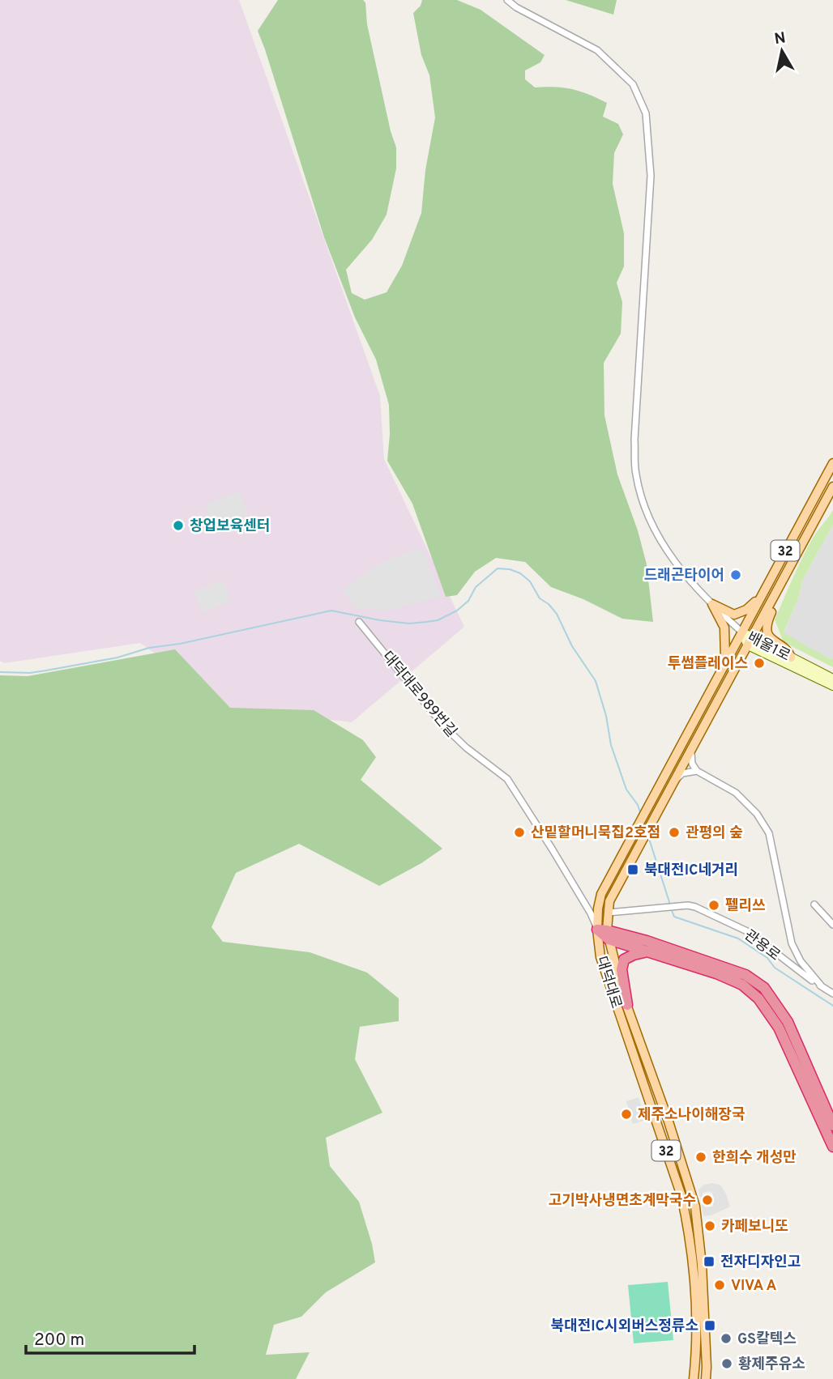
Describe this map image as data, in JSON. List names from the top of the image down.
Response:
{
  "streets": {
    "main road": ["32", "배울1로", "대덕대로"],
    "street": ["대덕대로989번길", "관용로"]
  },
  "crossings": [
    ["배울1로", "대덕대로"],
    ["대덕대로989번길", "대덕대로"],
    ["관용로", "대덕대로"]
  ],
  "places": {
    "other": [
      "창업보육센터",
      "드래곤타이어",
      "투썸플레이스",
      "산밑할머니묵집2호점",
      "관평의 숲",
      "펠리쓰",
      "제주소나이해장국",
      "한희수 개성만",
      "고기박사냉면초계막국수",
      "카페보니또",
      "VIVA A",
      "GS칼텍스",
      "황제주유소"
    ],
    "transit": ["북대전IC네거리", "전자디자인고", "북대전IC시외버스정류소"]
  },
  "scale_bar": "200 m",
  "north": "top"
}
